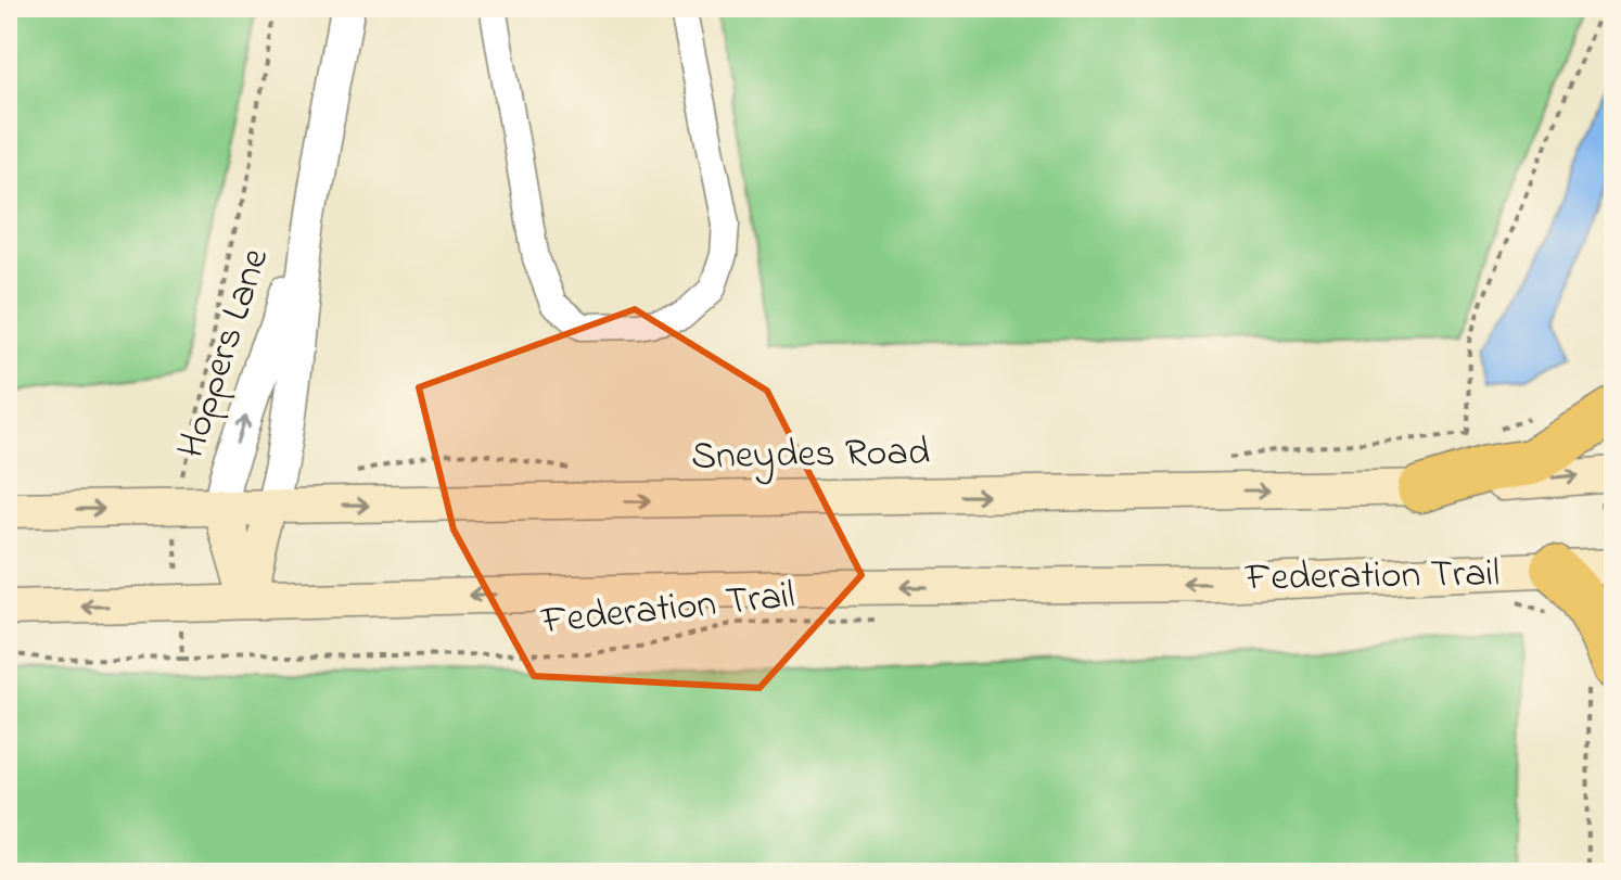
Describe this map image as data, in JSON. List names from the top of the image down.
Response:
{
  "streets": {
    "main road": ["Sneydes Road"],
    "street": ["Hoppers Lane"],
    "path": ["Federation Trail"]
  },
  "crossings": [
    ["Hoppers Lane", "Sneydes Road"]
  ]
}
